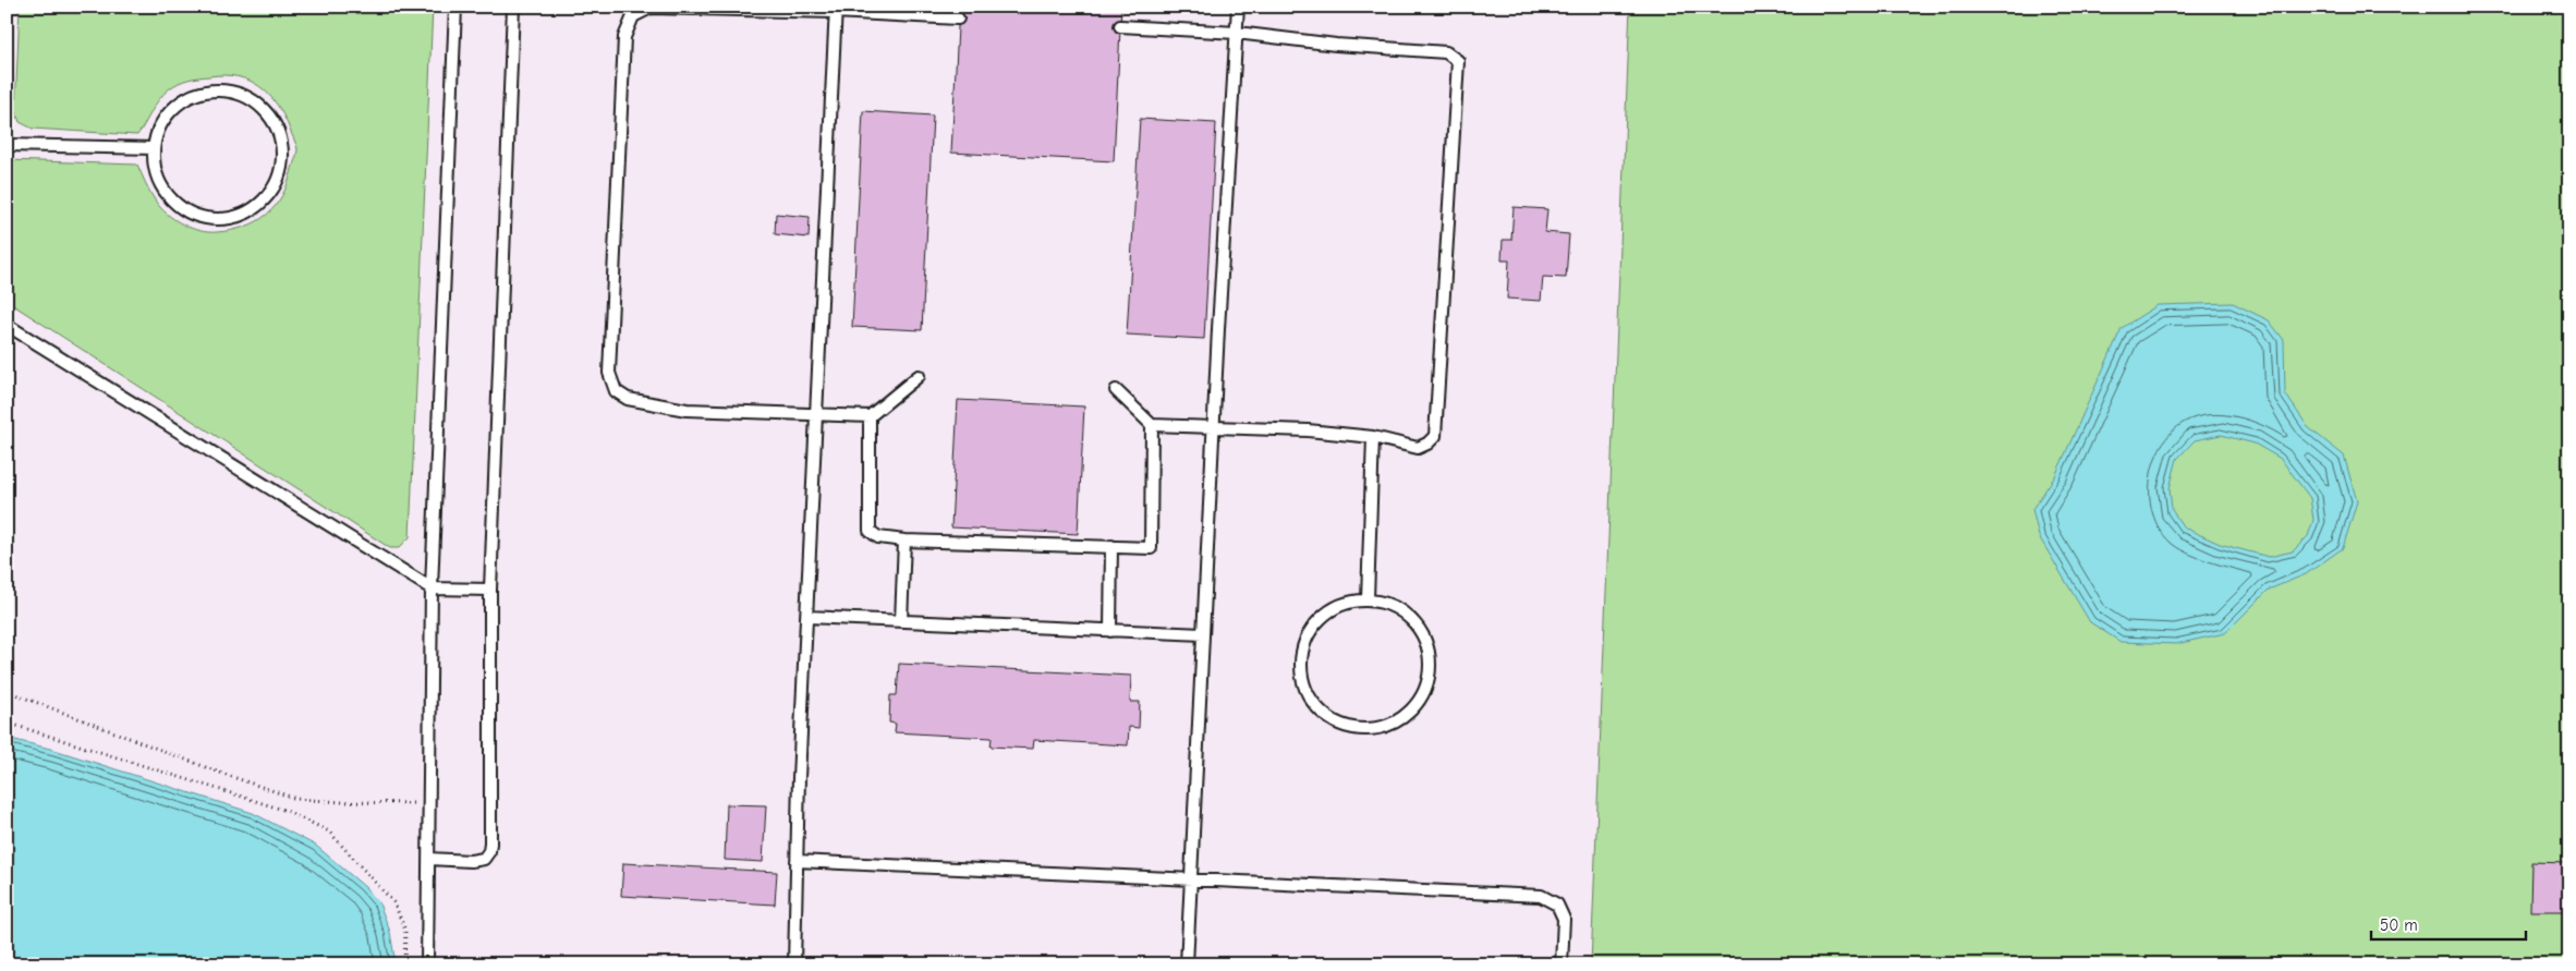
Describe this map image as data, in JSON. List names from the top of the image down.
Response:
{
  "scale_bar": "50 m"
}
